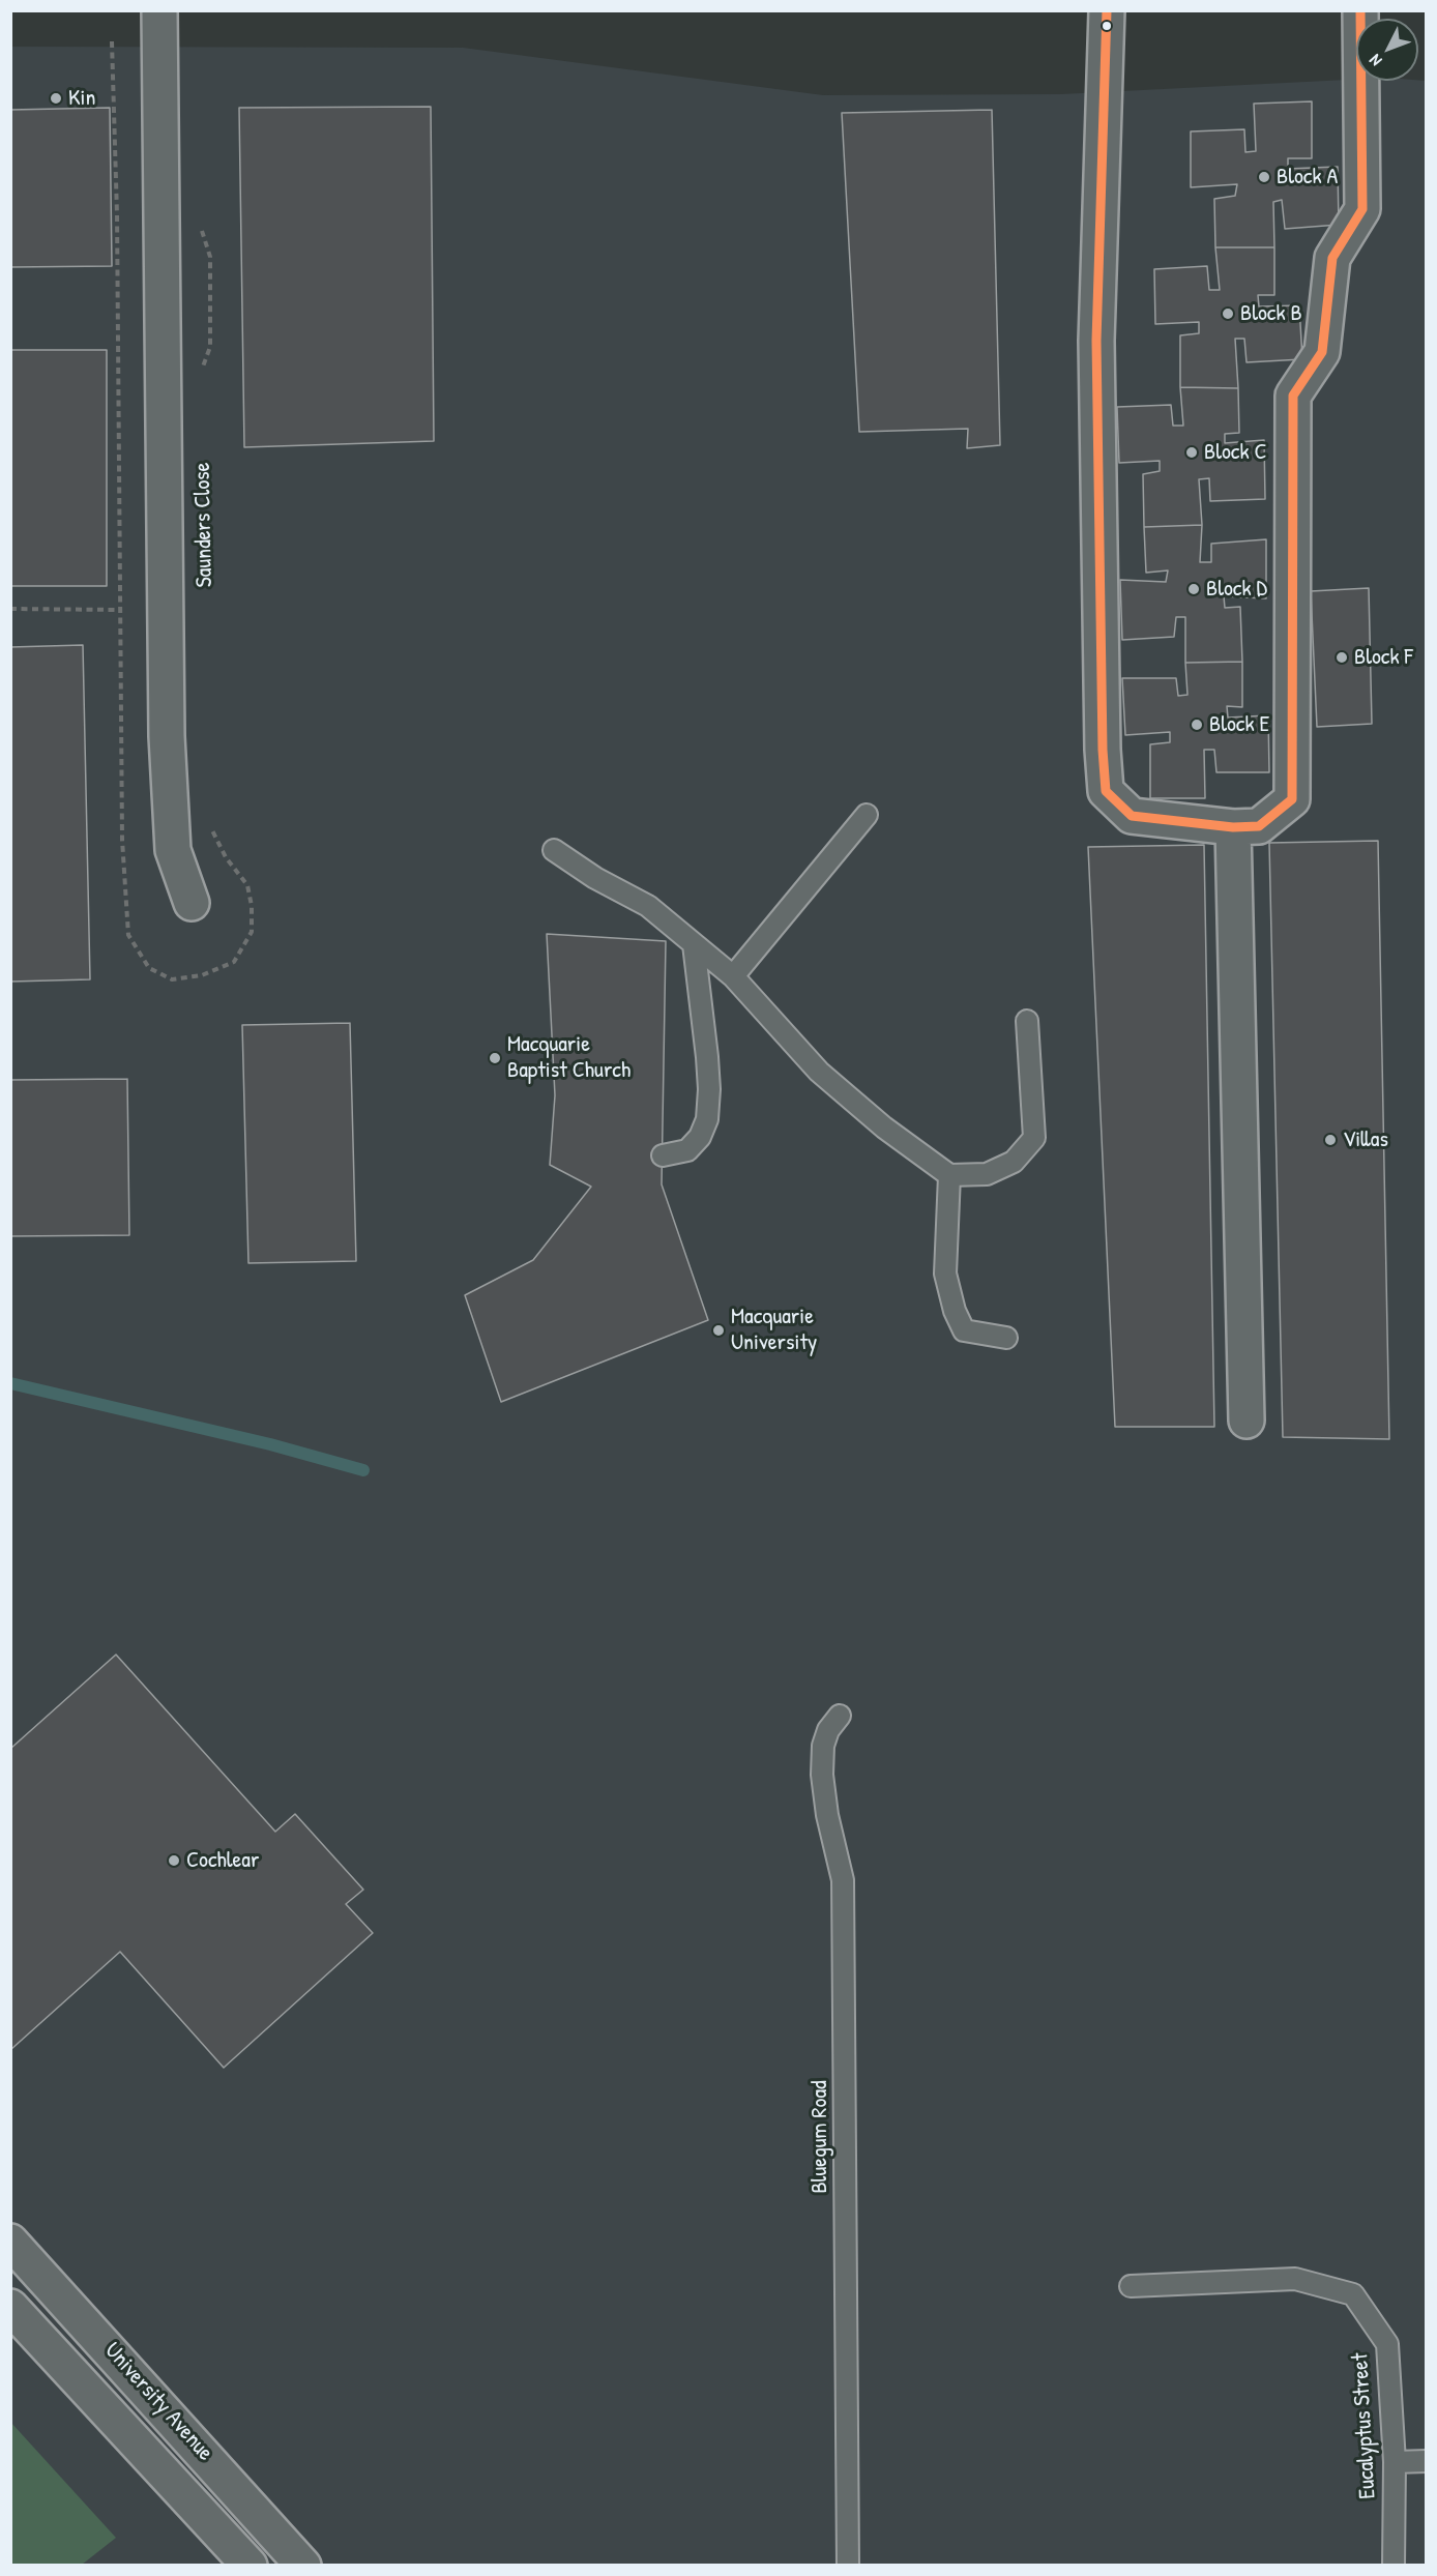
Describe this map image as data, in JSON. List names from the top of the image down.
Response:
{
  "streets": {
    "street": ["Saunders Close", "University Avenue"],
    "lane": ["Bluegum Road", "Eucalyptus Street"]
  },
  "places": [
    "Kin",
    "Block A",
    "Block B",
    "Block C",
    "Block D",
    "Block F",
    "Block E",
    "Macquarie Baptist Church",
    "Villas",
    "Macquarie University",
    "Cochlear"
  ],
  "north": "bottom left"
}
